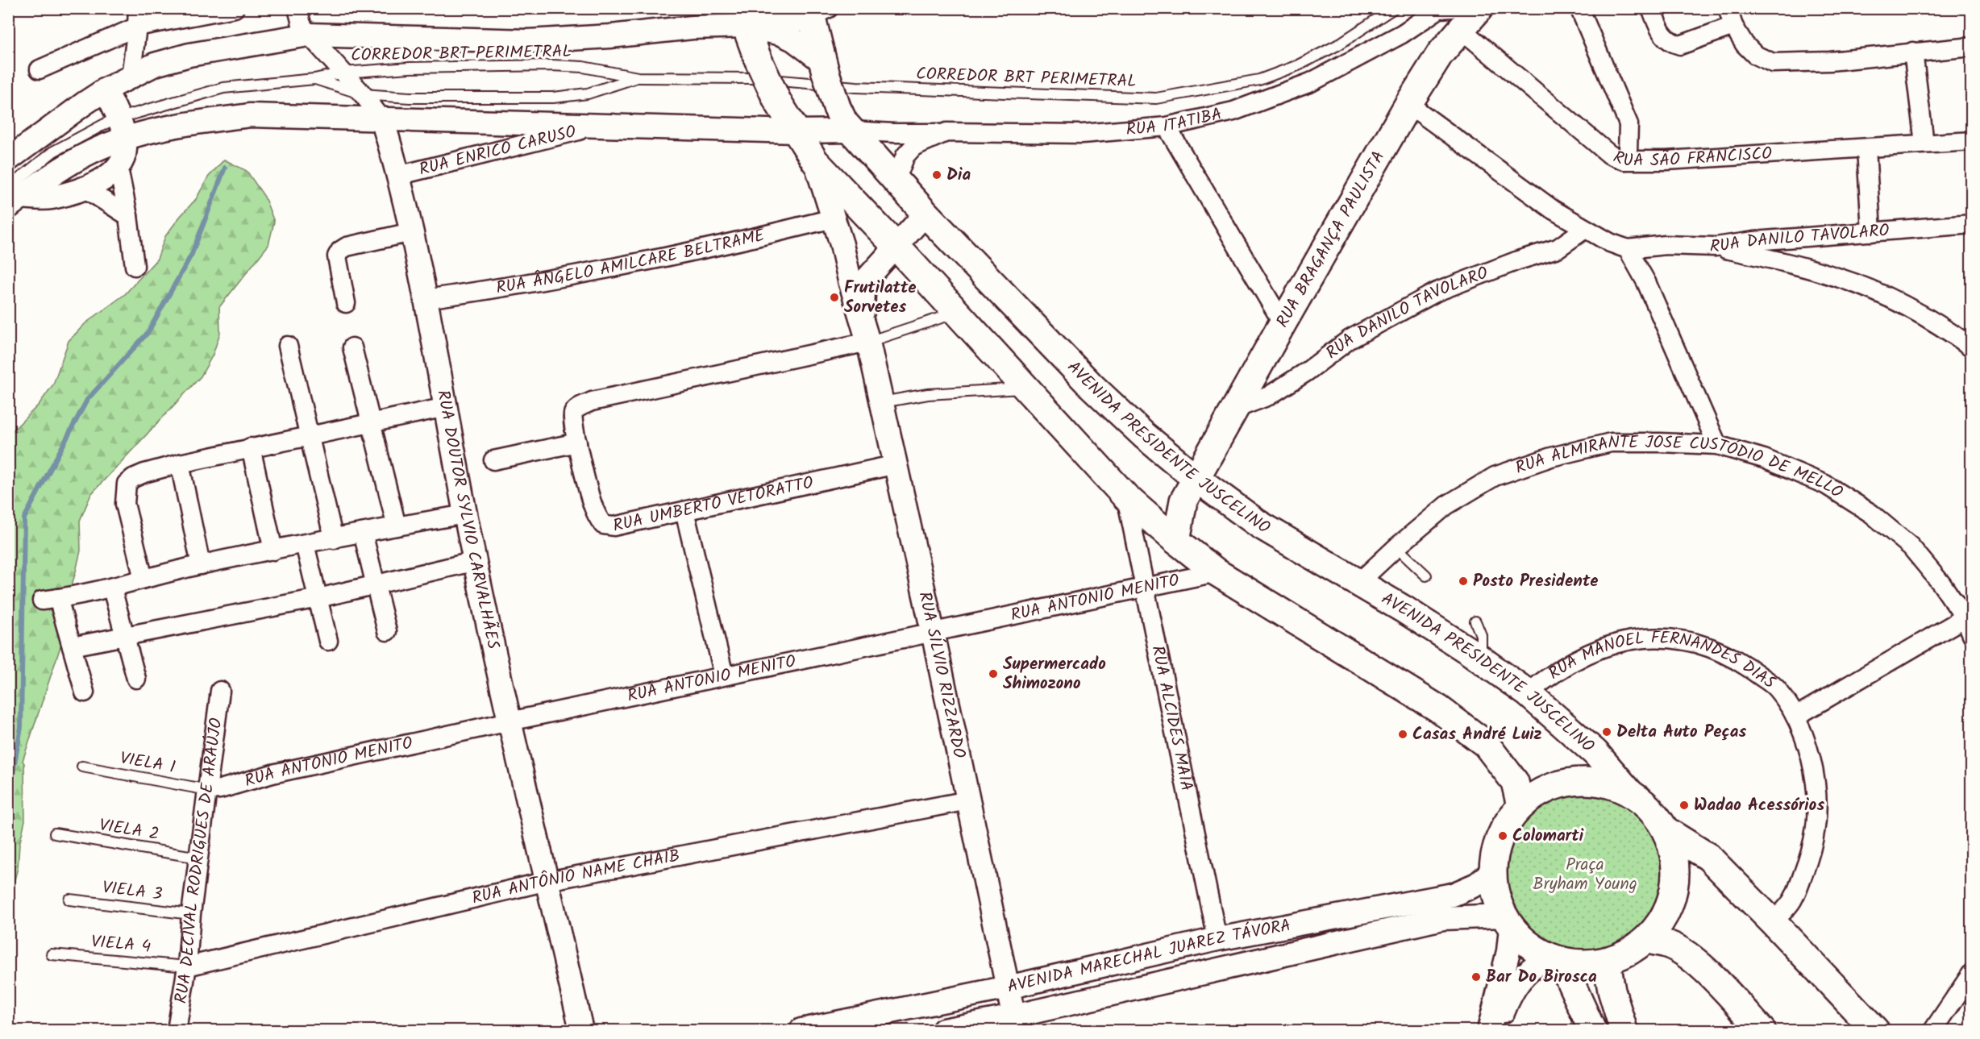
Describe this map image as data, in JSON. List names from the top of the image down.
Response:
{
  "streets": {
    "main road": ["RUA BRAGANÇA PAULISTA", "AVENIDA PRESIDENTE JUSCELINO"],
    "street": [
      "RUA ITATIBA",
      "RUA ENRICO CARUSO",
      "RUA SÃO FRANCISCO",
      "RUA DANILO TAVOLARO",
      "RUA ÂNGELO AMILCARE BELTRAME",
      "RUA ALMIRANTE JOSÉ CUSTÓDIO DE MELLO",
      "RUA UMBERTO VETORATTO",
      "RUA DOUTOR SYLVIO CARVALHÃES",
      "RUA ÂNTONIO MENITO",
      "RUA SÍLVIO RIZZARDO",
      "RUA MANOEL FERNANDES DIAS",
      "RUA ALCIDES MAIA",
      "RUA DECIVAL RODRIGUES DE ARAÚJO",
      "RUA ANTÔNIO NAME CHAIB",
      "AVENIDA MARECHAL JUAREZ TÁVORA"
    ],
    "lane": [
      "CORREDOR BRT PERIMETRAL",
      "VIELA 1",
      "VIELA 2",
      "VIELA 3",
      "VIELA 4"
    ]
  },
  "crossings": [
    ["CORREDOR BRT PERIMETRAL", "RUA DOUTOR SYLVIO CARVALHÃES"],
    ["RUA ITATIBA", "RUA SÃO FRANCISCO"],
    ["RUA ITATIBA", "RUA BRAGANÇA PAULISTA"],
    ["RUA ITATIBA", "AVENIDA PRESIDENTE JUSCELINO"],
    ["RUA ENRICO CARUSO", "RUA DOUTOR SYLVIO CARVALHÃES"],
    ["RUA SÃO FRANCISCO", "RUA BRAGANÇA PAULISTA"],
    ["RUA BRAGANÇA PAULISTA", "RUA DANILO TAVOLARO"],
    ["RUA BRAGANÇA PAULISTA", "AVENIDA PRESIDENTE JUSCELINO"],
    ["RUA ÂNGELO AMILCARE BELTRAME", "RUA DOUTOR SYLVIO CARVALHÃES"],
    ["RUA ÂNGELO AMILCARE BELTRAME", "RUA SÍLVIO RIZZARDO"],
    ["AVENIDA PRESIDENTE JUSCELINO", "RUA ALMIRANTE JOSÉ CUSTÓDIO DE MELLO"],
    ["AVENIDA PRESIDENTE JUSCELINO", "RUA SÍLVIO RIZZARDO"],
    ["AVENIDA PRESIDENTE JUSCELINO", "RUA MANOEL FERNANDES DIAS"],
    ["RUA UMBERTO VETORATTO", "RUA SÍLVIO RIZZARDO"],
    ["RUA DOUTOR SYLVIO CARVALHÃES", "RUA ÂNTONIO MENITO"],
    ["RUA DOUTOR SYLVIO CARVALHÃES", "RUA ANTÔNIO NAME CHAIB"],
    ["RUA ÂNTONIO MENITO", "RUA SÍLVIO RIZZARDO"],
    ["RUA ÂNTONIO MENITO", "RUA ALCIDES MAIA"],
    ["RUA ÂNTONIO MENITO", "VIELA 1"],
    ["RUA ÂNTONIO MENITO", "RUA DECIVAL RODRIGUES DE ARAÚJO"],
    ["RUA SÍLVIO RIZZARDO", "RUA ANTÔNIO NAME CHAIB"],
    ["RUA SÍLVIO RIZZARDO", "AVENIDA MARECHAL JUAREZ TÁVORA"],
    ["RUA ALCIDES MAIA", "AVENIDA MARECHAL JUAREZ TÁVORA"],
    ["VIELA 1", "RUA DECIVAL RODRIGUES DE ARAÚJO"],
    ["VIELA 2", "RUA DECIVAL RODRIGUES DE ARAÚJO"],
    ["RUA DECIVAL RODRIGUES DE ARAÚJO", "RUA ANTÔNIO NAME CHAIB"],
    ["RUA DECIVAL RODRIGUES DE ARAÚJO", "VIELA 3"],
    ["RUA DECIVAL RODRIGUES DE ARAÚJO", "VIELA 4"],
    ["RUA ANTÔNIO NAME CHAIB", "VIELA 4"]
  ],
  "parks": ["Praça Bryham Young"],
  "places": [
    "Dia",
    "Frutilatte Sorvetes",
    "Posto Presidente",
    "Supermercado Shimozono",
    "Delta Auto Peças",
    "Casas André Luiz",
    "Wadao Acessórios",
    "Colomarti",
    "Bar Do Birosca"
  ]
}
